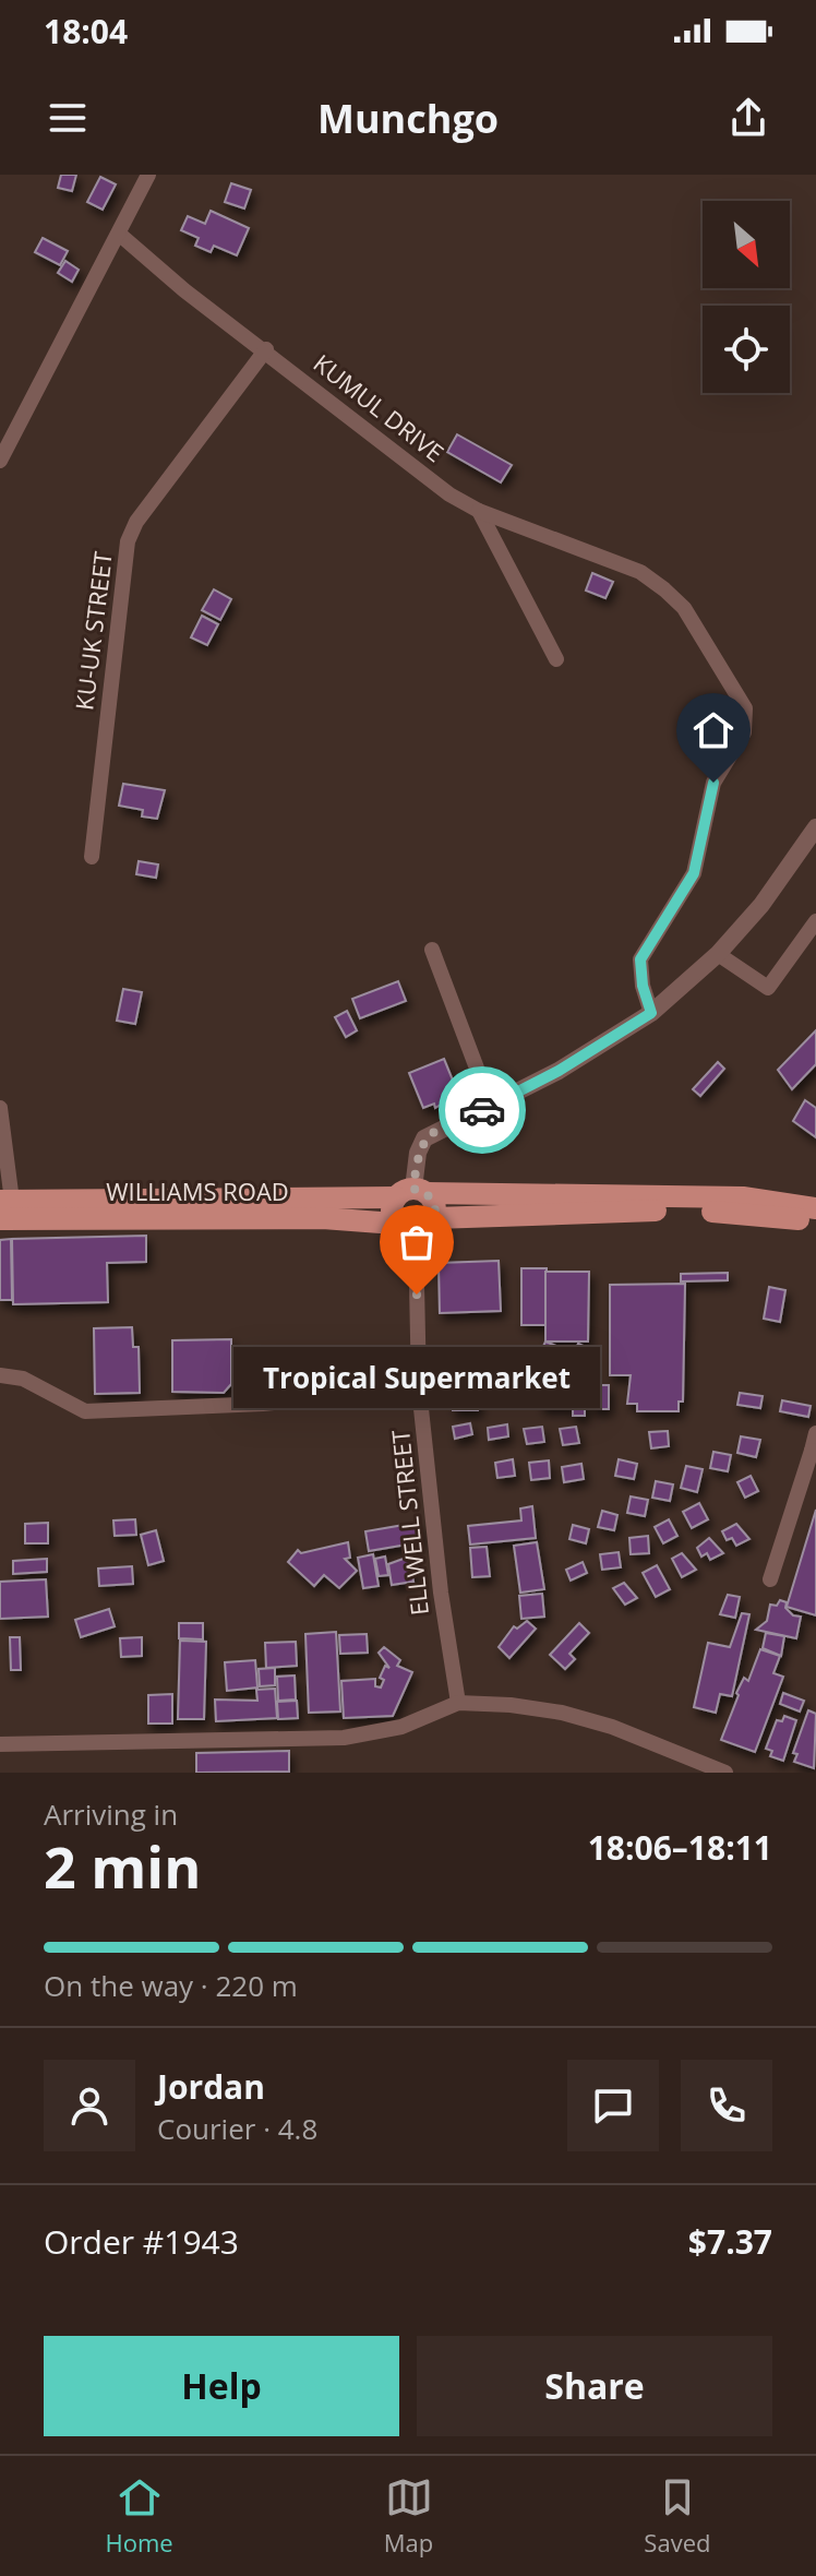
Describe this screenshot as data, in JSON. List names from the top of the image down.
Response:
{
  "streets": {
    "main road": ["WILLIAMS ROAD"],
    "street": ["KUMUL DRIVE", "KU-UK STREET", "ELLWELL STREET"]
  },
  "crossings": [
    ["KUMUL DRIVE", "KU-UK STREET"],
    ["WILLIAMS ROAD", "ELLWELL STREET"]
  ],
  "places": ["Tropical Supermarket"],
  "north": "bottom right",
  "page": {
    "status": "18:04",
    "header": "Munchgo",
    "bubble": "Tropical Supermarket",
    "heading": ["2 min", "Arriving in", "18:06–18:11"],
    "panel": [
      "Jordan",
      "Courier · 4.8",
      "Order #1943",
      "$7.37"
    ],
    "bar": "On the way · 220 m",
    "buttons": ["Help", "Share"],
    "tabs": ["Home", "Map", "Saved"]
  }
}
